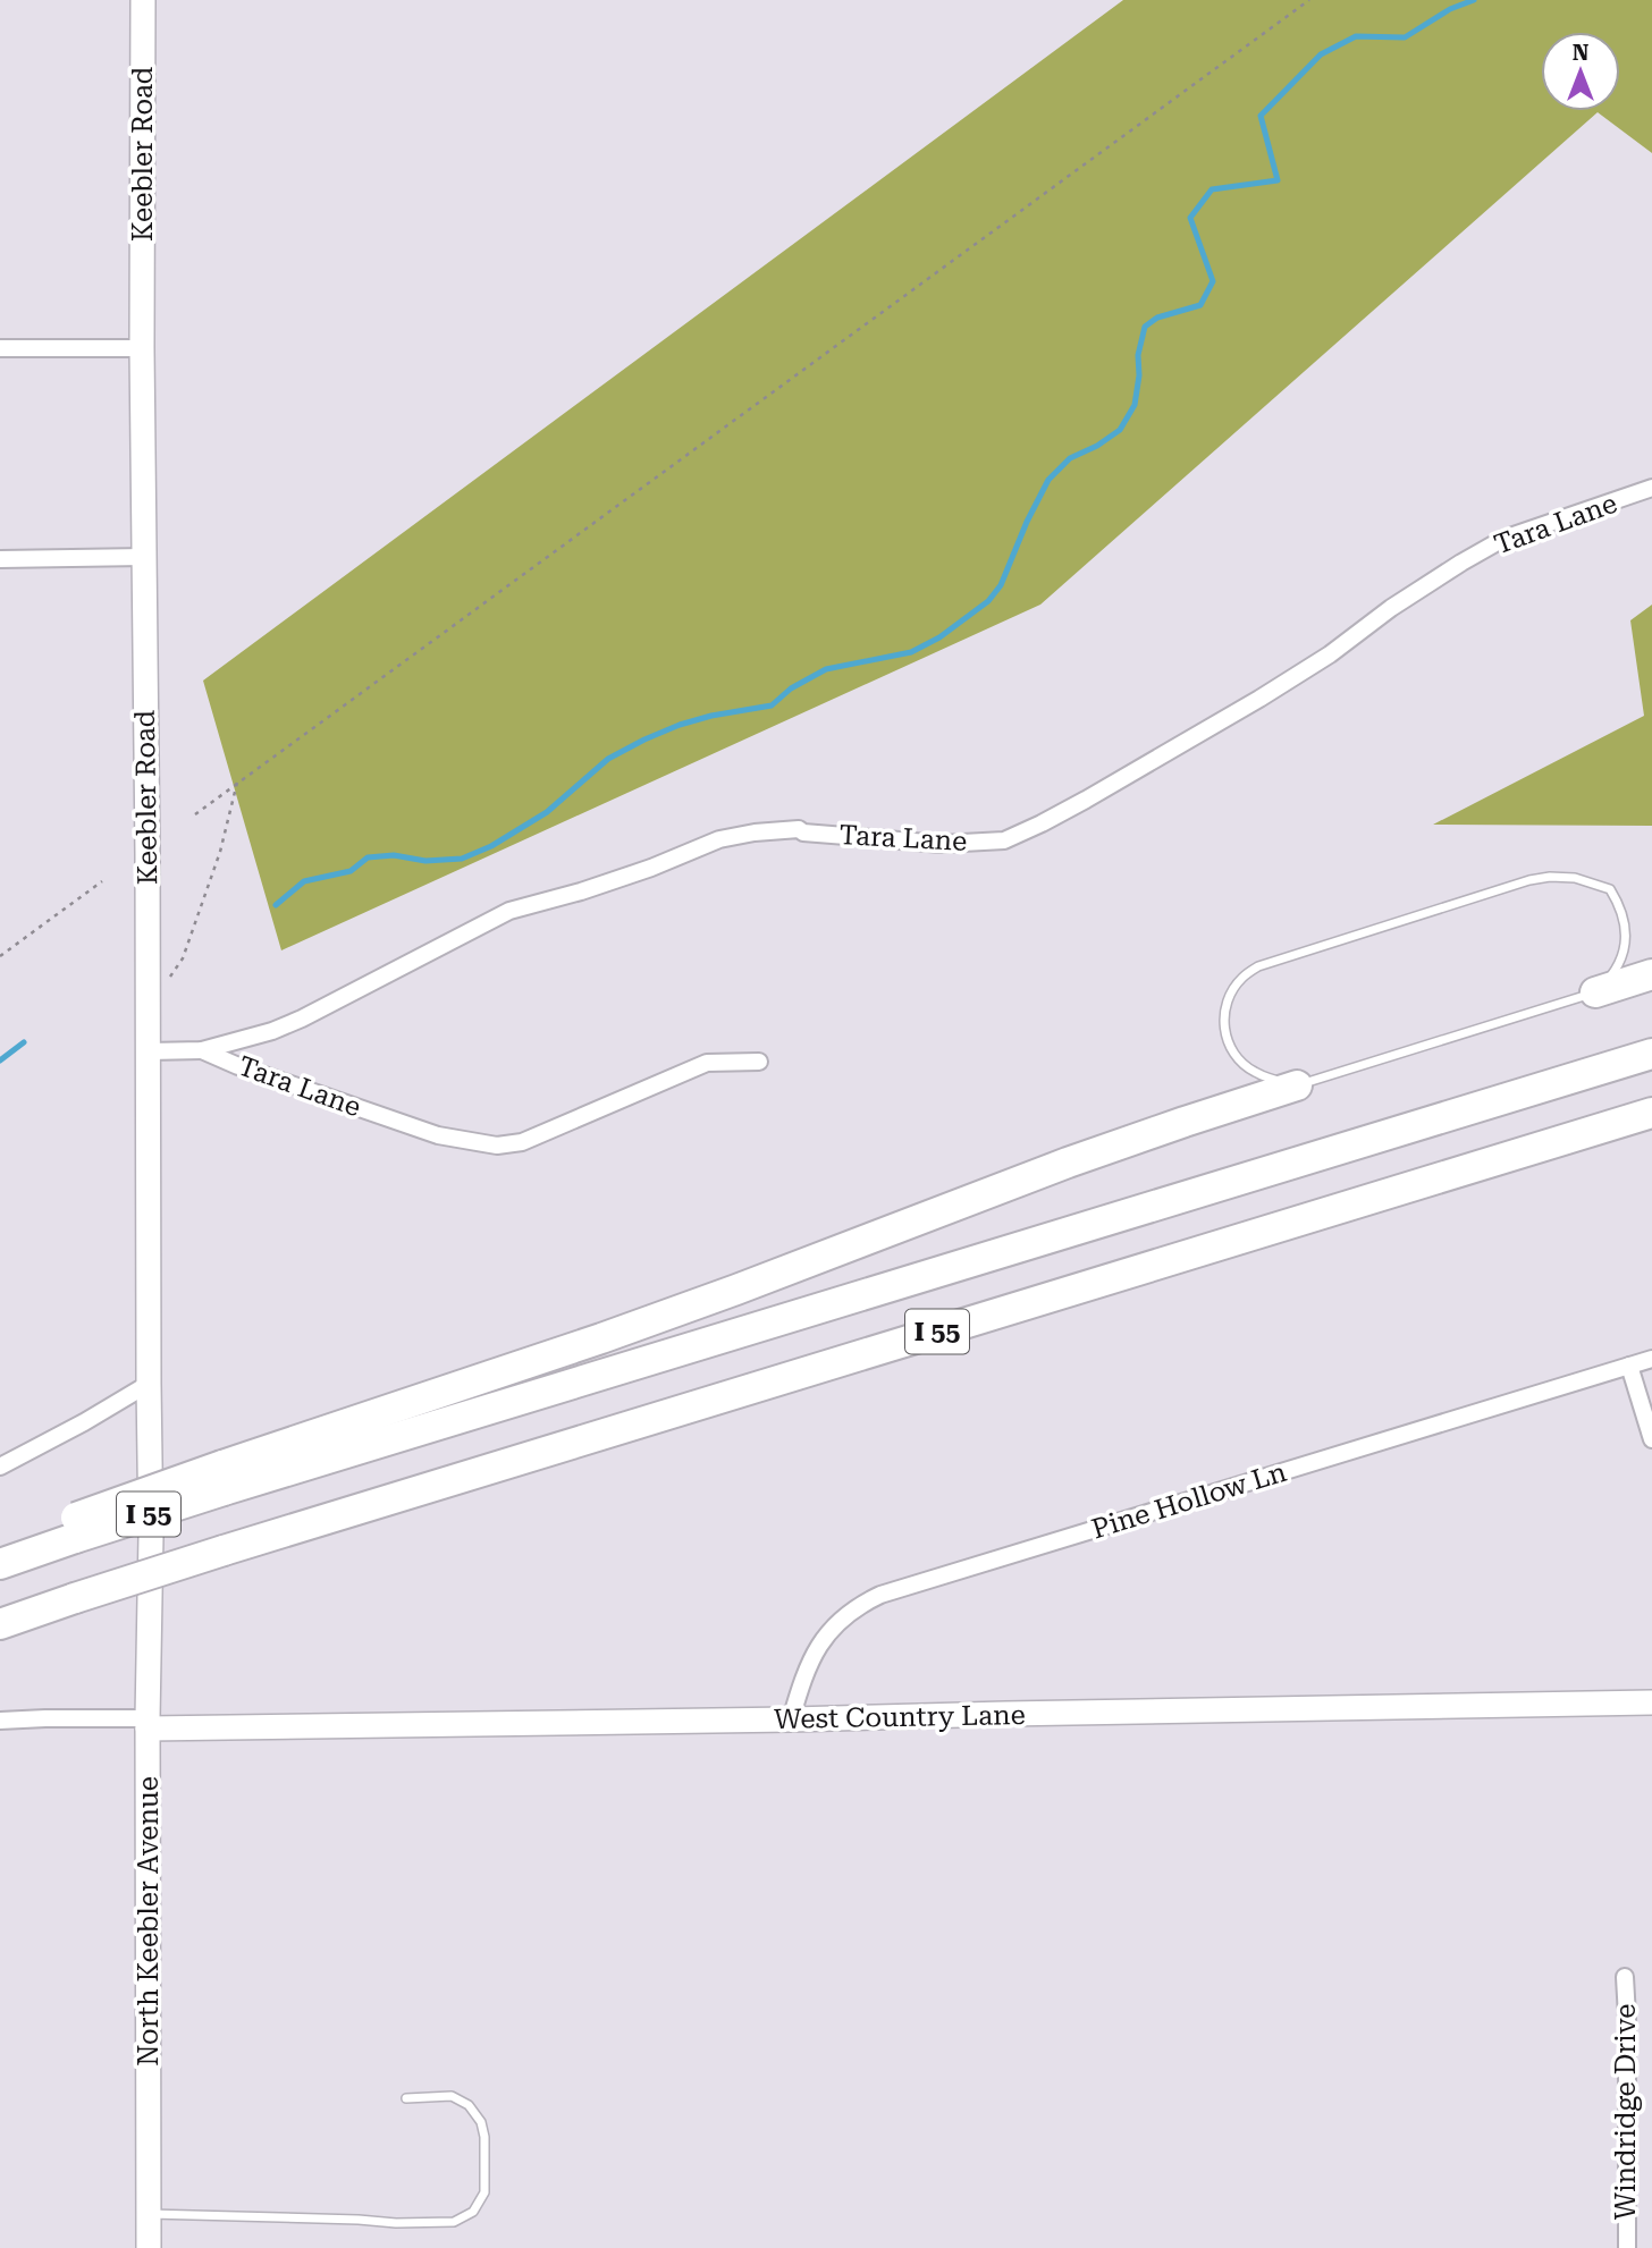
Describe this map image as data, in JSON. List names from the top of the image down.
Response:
{
  "streets": {
    "highway": ["I 55"],
    "street": [
      "Keebler Road",
      "Tara Lane",
      "Pine Hollow Ln",
      "West Country Lane",
      "North Keebler Avenue",
      "Windridge Drive"
    ]
  },
  "crossings": [
    ["Keebler Road", "Tara Lane"],
    ["Keebler Road", "North Keebler Avenue"],
    ["Pine Hollow Ln", "West Country Lane"],
    ["West Country Lane", "North Keebler Avenue"]
  ],
  "north": "top"
}
